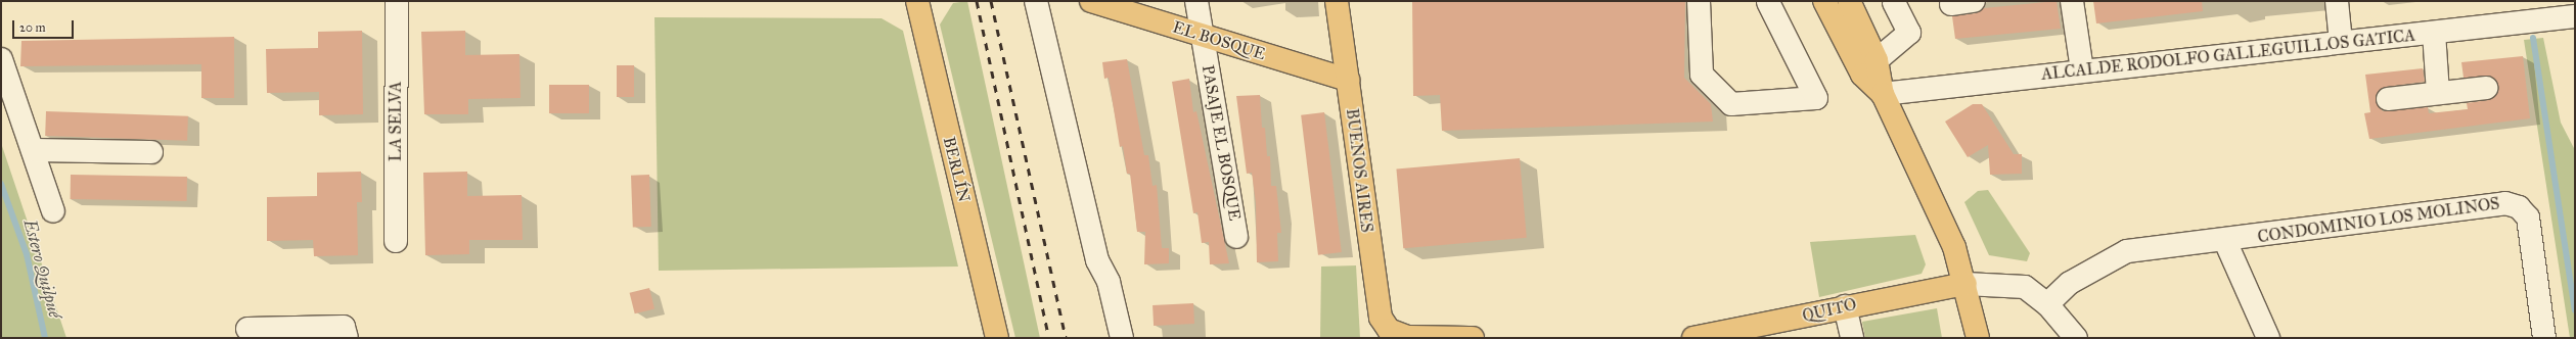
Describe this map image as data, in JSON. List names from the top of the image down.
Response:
{
  "streets": {
    "main road": [
      "EL BOSQUE",
      "BERLÍN",
      "BUENOS AIRES",
      "QUITO"
    ],
    "street": [
      "ALCALDE RODOLFO GALLEGUILLOS GATICA",
      "LA SELVA",
      "PASAJE EL BOSQUE",
      "CONDOMINIO LOS MOLINOS"
    ]
  },
  "crossings": [
    ["EL BOSQUE", "PASAJE EL BOSQUE"],
    ["EL BOSQUE", "BUENOS AIRES"]
  ],
  "water": ["Estero Quilpué"],
  "scale_bar": "20 m"
}
